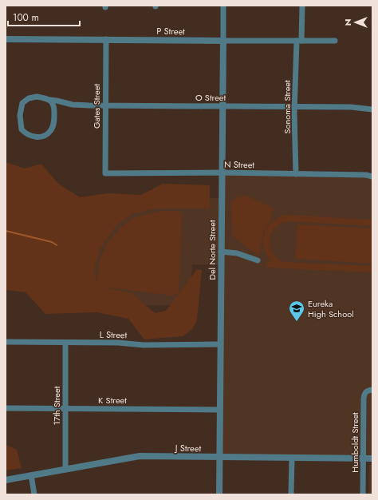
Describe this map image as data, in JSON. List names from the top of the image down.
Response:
{
  "streets": {
    "street": [
      "P Street",
      "O Street",
      "Gates Street",
      "Sonoma Street",
      "N Street",
      "Del Norte Street",
      "L Street",
      "K Street",
      "17th Street",
      "Humboldt Street",
      "J Street"
    ]
  },
  "crossings": [
    ["P Street", "Gates Street"],
    ["P Street", "Sonoma Street"],
    ["P Street", "Del Norte Street"],
    ["O Street", "Gates Street"],
    ["O Street", "Sonoma Street"],
    ["O Street", "Del Norte Street"],
    ["Gates Street", "N Street"],
    ["Sonoma Street", "N Street"],
    ["N Street", "Del Norte Street"],
    ["Del Norte Street", "L Street"],
    ["Del Norte Street", "K Street"],
    ["Del Norte Street", "J Street"],
    ["L Street", "17th Street"],
    ["K Street", "17th Street"],
    ["17th Street", "J Street"],
    ["Humboldt Street", "J Street"]
  ],
  "places": {
    "school or university": ["Eureka High School"]
  },
  "scale_bar": "100 m",
  "north": "left"
}
